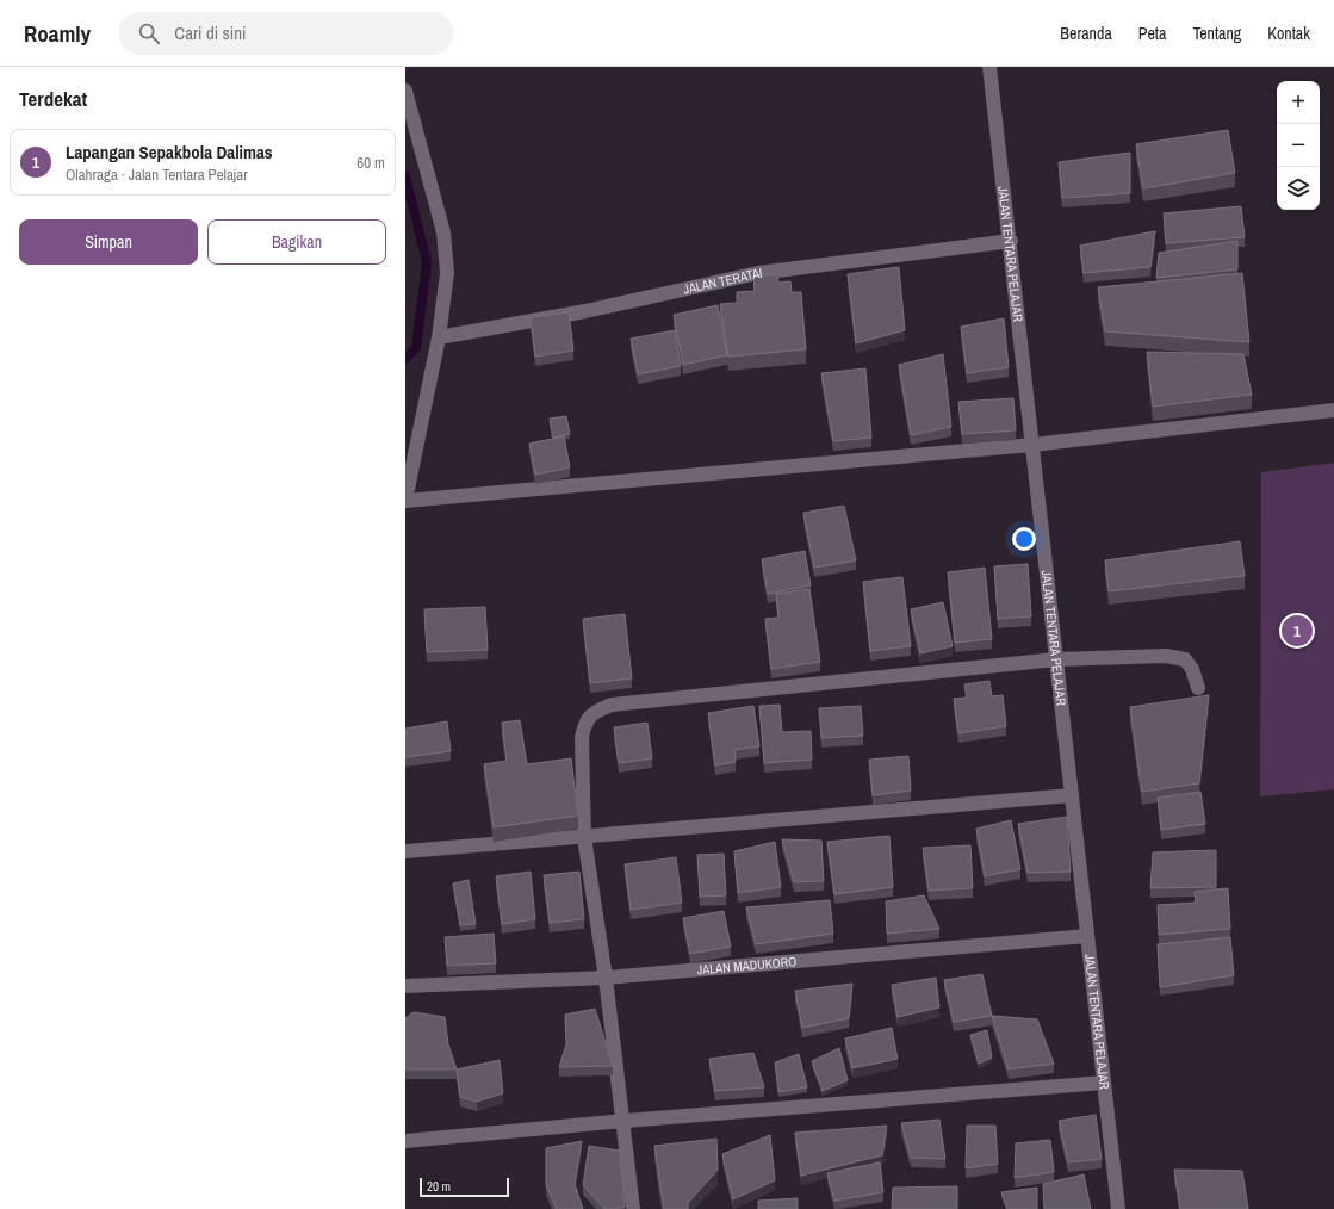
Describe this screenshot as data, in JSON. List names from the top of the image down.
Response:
{
  "streets": {
    "street": ["JALAN TENTARA PELAJAR", "JALAN TERATAI", "JALAN MADUKORO"]
  },
  "crossings": [
    ["JALAN TENTARA PELAJAR", "JALAN TERATAI"],
    ["JALAN TENTARA PELAJAR", "JALAN MADUKORO"]
  ],
  "scale_bar": "20 m",
  "page": {
    "header": "Roamly",
    "search": "Cari di sini",
    "nav": [
      "Beranda",
      "Peta",
      "Tentang",
      "Kontak"
    ],
    "heading": "Terdekat",
    "map_buttons": ["+", "−"],
    "list": [
      {
        "mark": "1",
        "name": "Lapangan Sepakbola Dalimas",
        "note": "Olahraga · Jalan Tentara Pelajar",
        "value": "60 m"
      }
    ],
    "buttons": ["Simpan", "Bagikan"],
    "pins": "1",
    "scale": "20 m"
  }
}
